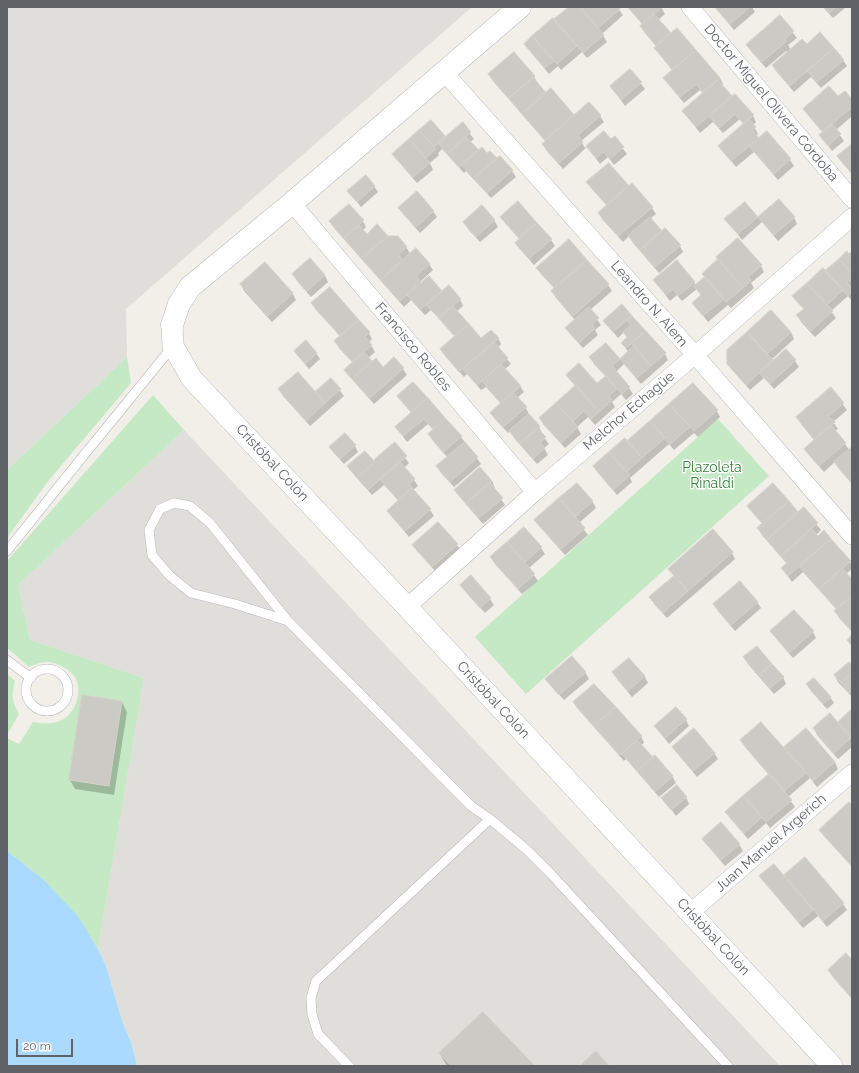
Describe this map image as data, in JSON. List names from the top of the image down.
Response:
{
  "streets": {
    "street": [
      "Doctor Miguel Olivera Córdoba",
      "Leandro N. Alem",
      "Francisco Robles",
      "Melchor Echagüe",
      "Cristóbal Colón",
      "Juan Manuel Argerich"
    ]
  },
  "crossings": [
    ["Leandro N. Alem", "Melchor Echagüe"],
    ["Francisco Robles", "Melchor Echagüe"],
    ["Melchor Echagüe", "Cristóbal Colón"],
    ["Cristóbal Colón", "Juan Manuel Argerich"]
  ],
  "parks": ["Plazoleta Rinaldi"],
  "scale_bar": "20 m"
}
